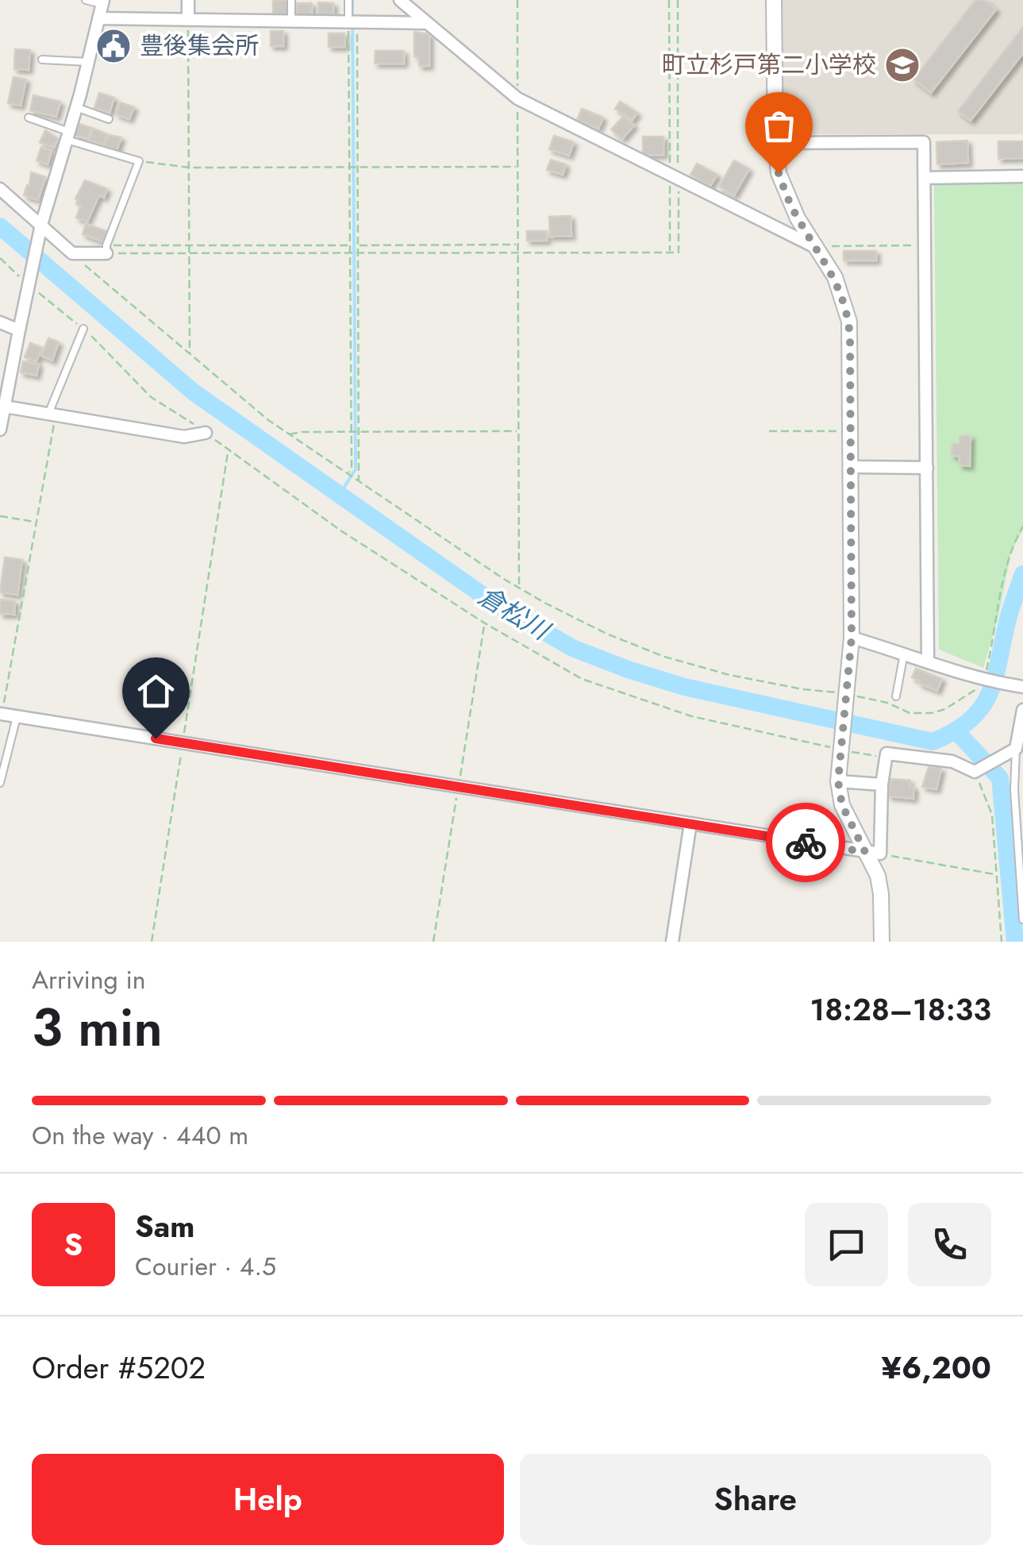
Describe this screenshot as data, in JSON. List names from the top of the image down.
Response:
{
  "water": ["倉松川"],
  "places": {
    "public building": ["豊後集会所"],
    "school or university": ["町立杉戸第二小学校"]
  },
  "page": {
    "heading": ["3 min", "Arriving in", "18:28–18:33"],
    "panel": [
      "Sam",
      "Courier · 4.5",
      "Order #5202",
      "¥6,200"
    ],
    "bar": "On the way · 440 m",
    "round": "S",
    "buttons": ["Help", "Share"]
  }
}
